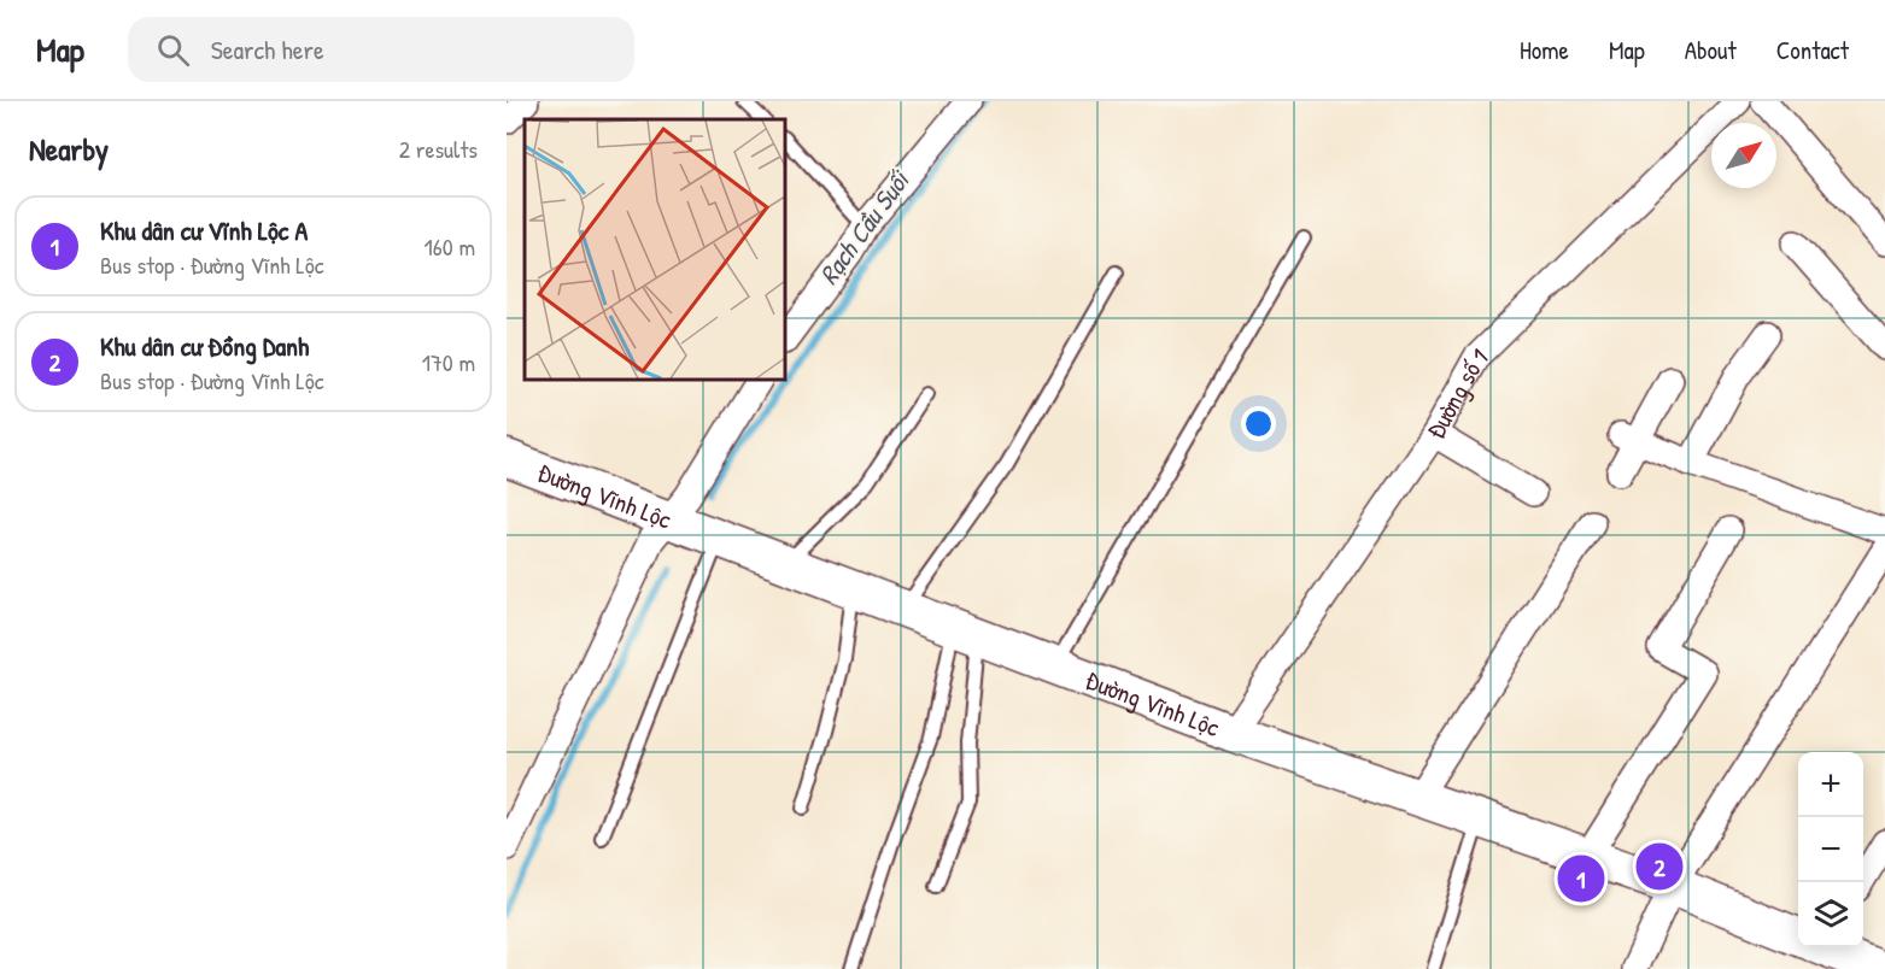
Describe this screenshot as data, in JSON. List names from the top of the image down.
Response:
{
  "streets": {
    "main road": ["Đường Vĩnh Lộc"],
    "street": ["Đường số 1"]
  },
  "crossings": [
    ["Đường số 1", "Đường Vĩnh Lộc"]
  ],
  "water": ["Rạch Cầu Suối"],
  "north": "top right",
  "page": {
    "header": "Map",
    "search": "Search here",
    "nav": [
      "Home",
      "Map",
      "About",
      "Contact"
    ],
    "heading": ["Nearby", "2 results"],
    "list": [
      {
        "mark": "1",
        "name": "Khu dân cư Vĩnh Lộc A",
        "note": "Bus stop · Đường Vĩnh Lộc",
        "value": "160 m"
      },
      {
        "mark": "2",
        "name": "Khu dân cư Đồng Danh",
        "note": "Bus stop · Đường Vĩnh Lộc",
        "value": "170 m"
      }
    ],
    "map_buttons": ["+", "−"],
    "pins": ["2", "1"]
  }
}
